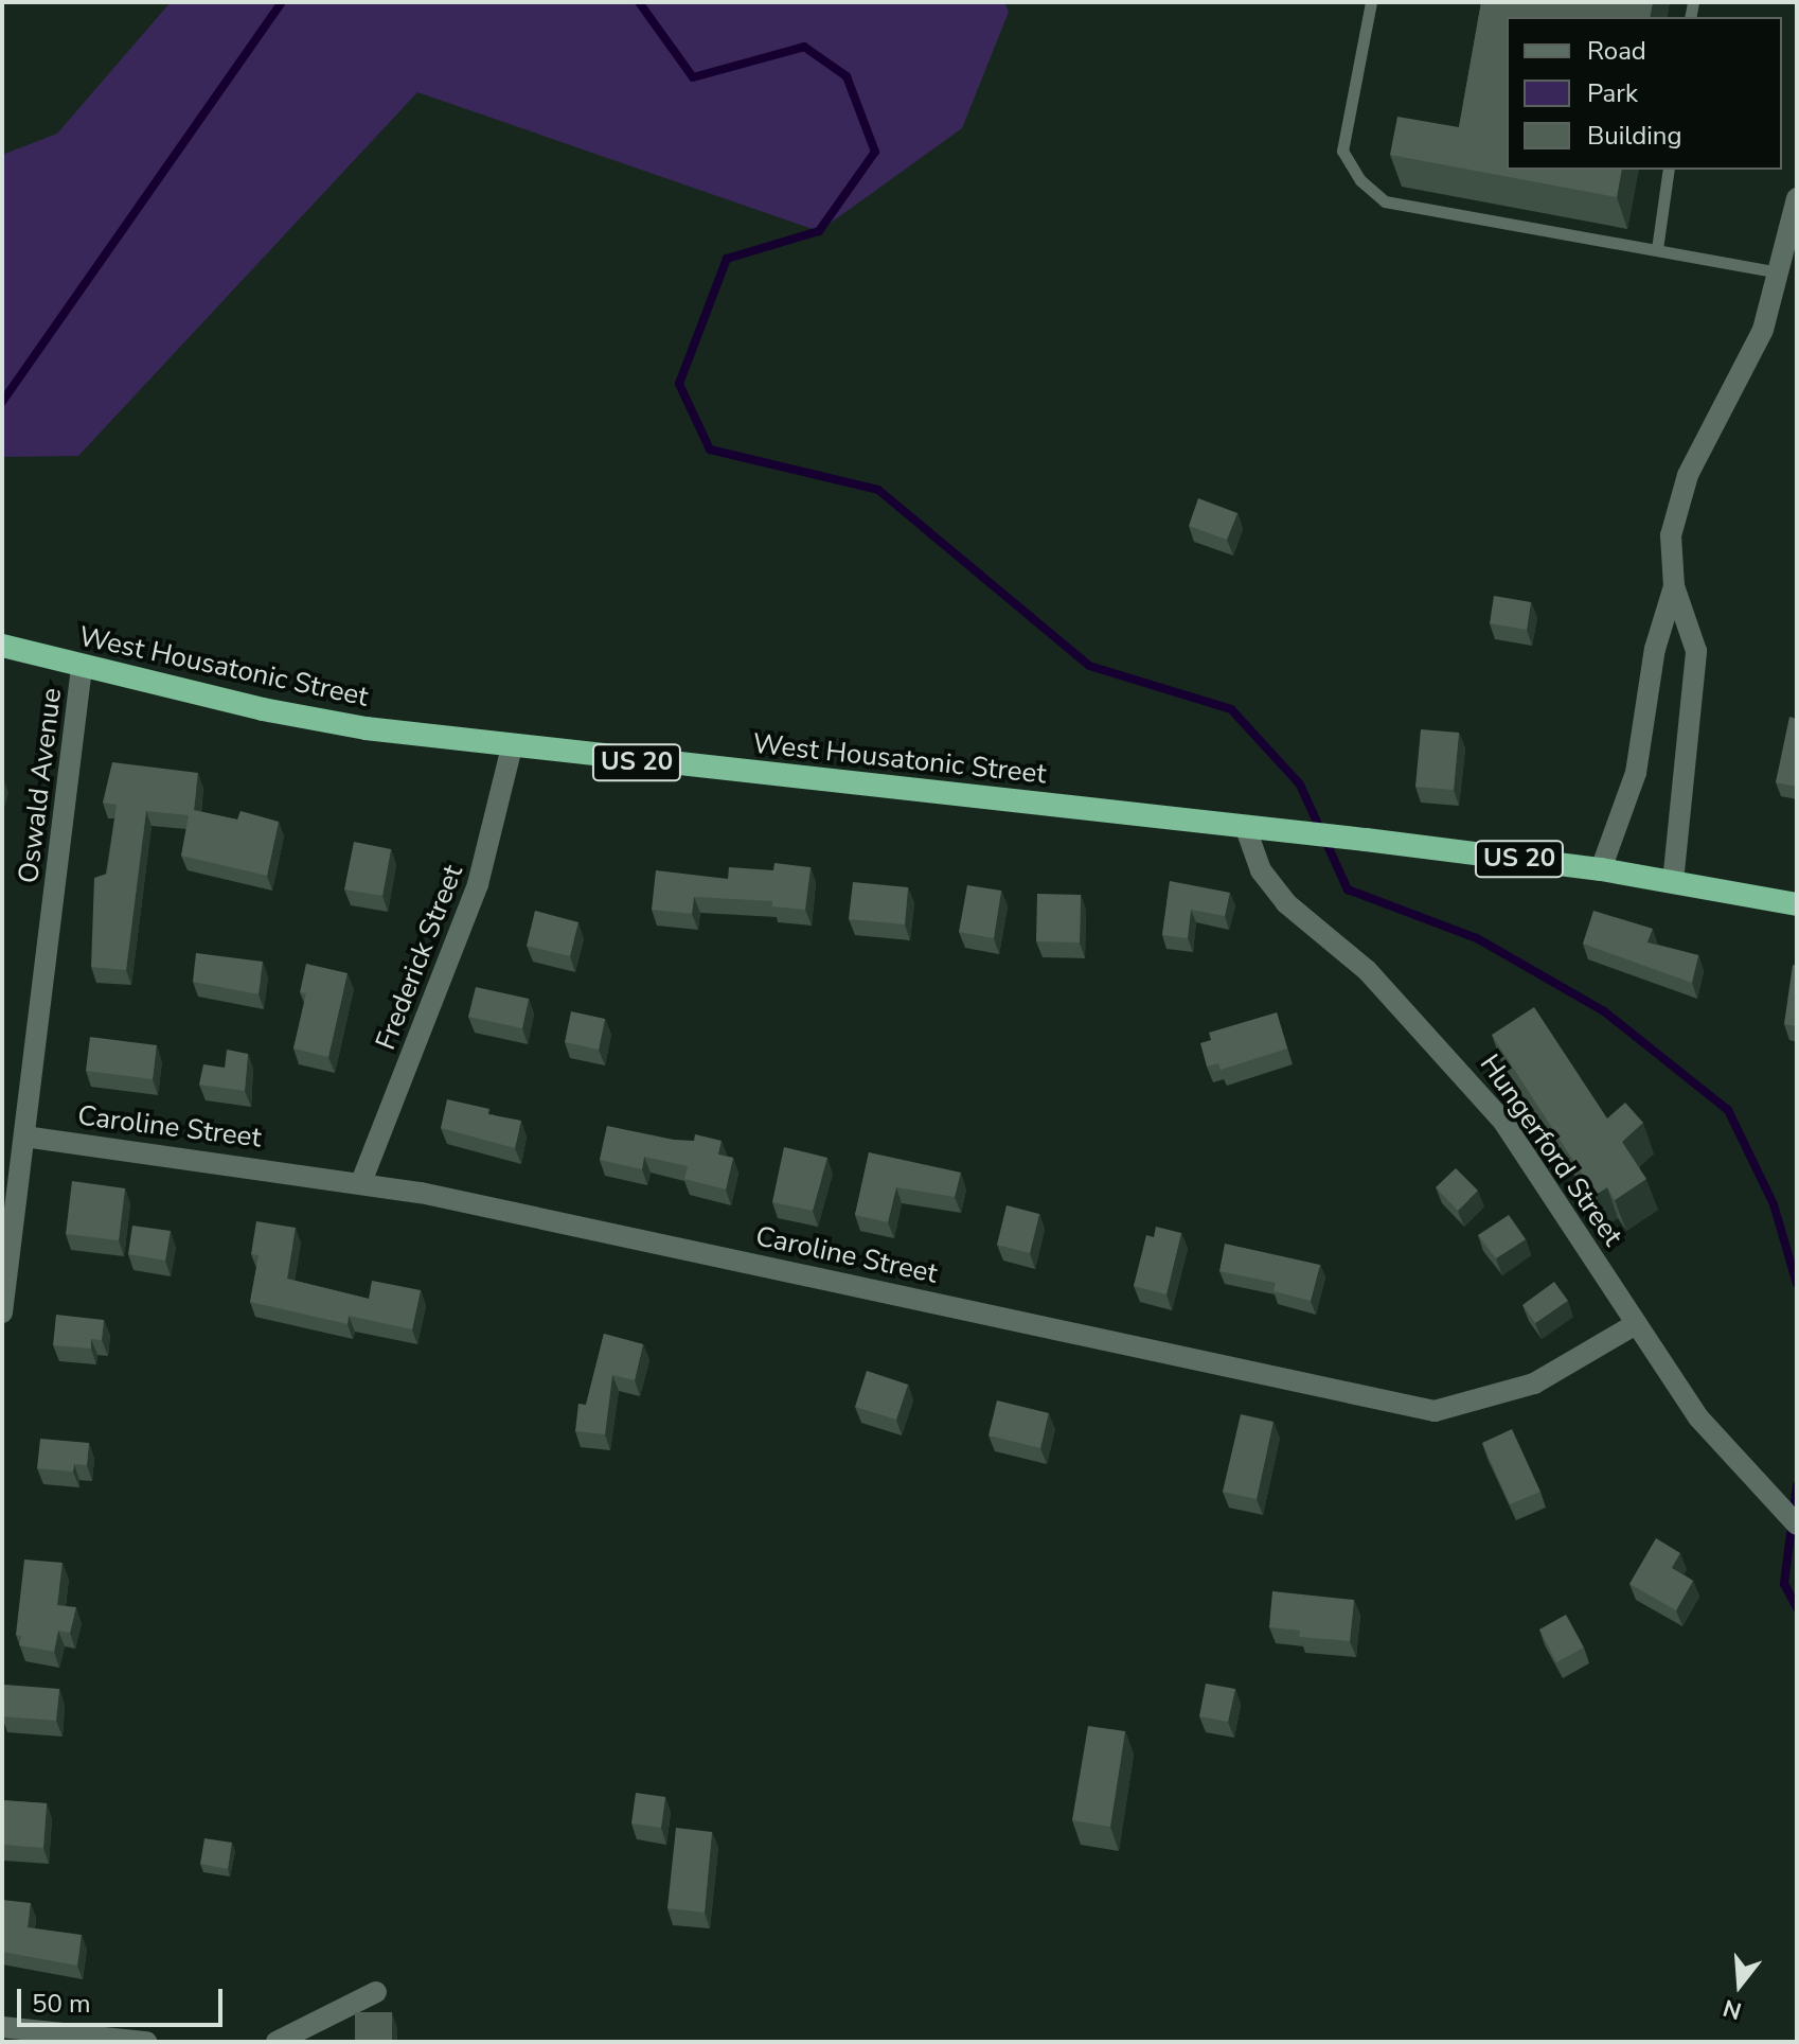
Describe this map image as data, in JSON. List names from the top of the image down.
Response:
{
  "streets": {
    "highway": ["West Housatonic Street", "US 20"],
    "street": [
      "Oswald Avenue",
      "Frederick Street",
      "Caroline Street",
      "Hungerford Street"
    ]
  },
  "crossings": [
    ["West Housatonic Street", "Oswald Avenue"],
    ["West Housatonic Street", "Frederick Street"],
    ["West Housatonic Street", "Hungerford Street"],
    ["Oswald Avenue", "Caroline Street"],
    ["Frederick Street", "Caroline Street"],
    ["Caroline Street", "Hungerford Street"]
  ],
  "legend": ["Road", "Park", "Building"],
  "scale_bar": "50 m",
  "north": "bottom"
}
